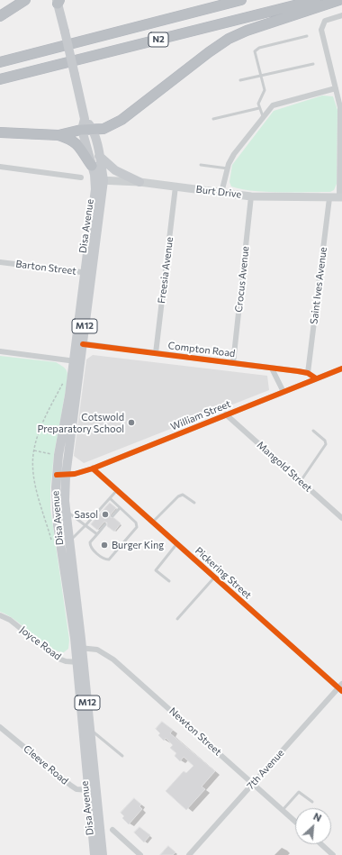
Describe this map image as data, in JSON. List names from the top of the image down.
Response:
{
  "streets": {
    "highway": ["N2"],
    "main road": ["Disa Avenue", "M12"],
    "street": [
      "Burt Drive",
      "Barton Street",
      "Freesia Avenue",
      "Crocus Avenue",
      "Saint Ives Avenue",
      "Compton Road",
      "William Street",
      "Mangold Street",
      "Pickering Street",
      "Joyce Road",
      "Newton Street",
      "Cleeve Road",
      "7th Avenue"
    ]
  },
  "crossings": [
    ["Burt Drive", "Disa Avenue"],
    ["Burt Drive", "Freesia Avenue"],
    ["Burt Drive", "Crocus Avenue"],
    ["Burt Drive", "Saint Ives Avenue"],
    ["Disa Avenue", "Barton Street"],
    ["Disa Avenue", "Compton Road"],
    ["Disa Avenue", "William Street"],
    ["Disa Avenue", "Joyce Road"],
    ["Disa Avenue", "Newton Street"],
    ["Disa Avenue", "Cleeve Road"],
    ["Freesia Avenue", "Compton Road"],
    ["Crocus Avenue", "Compton Road"],
    ["Saint Ives Avenue", "Compton Road"],
    ["Compton Road", "William Street"],
    ["William Street", "Mangold Street"],
    ["William Street", "Pickering Street"],
    ["Pickering Street", "7th Avenue"],
    ["Newton Street", "7th Avenue"]
  ],
  "places": ["Cotswold Preparatory School", "Sasol", "Burger King"],
  "north": "top right"
}
